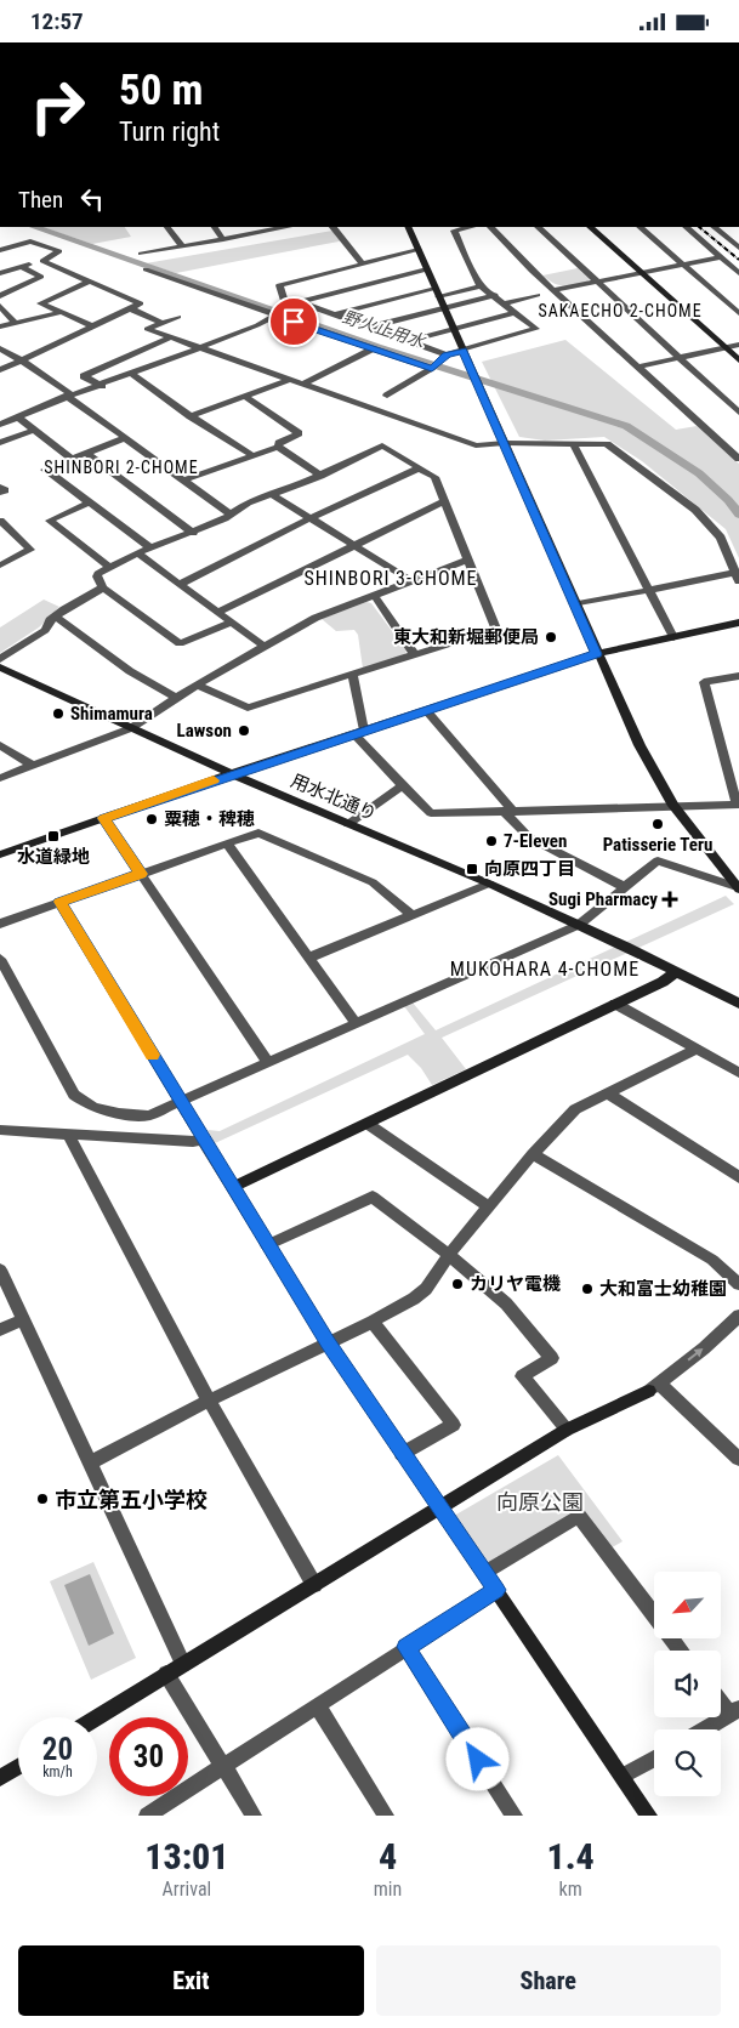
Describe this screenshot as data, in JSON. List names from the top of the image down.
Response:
{
  "streets": {
    "street": ["用水北通り"]
  },
  "districts": [
    "SAKAECHO 2-CHOME",
    "SHINBORI 2-CHOME",
    "SHINBORI 3-CHOME",
    "MUKOHARA 4-CHOME"
  ],
  "water": ["野火止用水"],
  "parks": ["向原公園"],
  "places": {
    "other": [
      "東大和新堀郵便局",
      "Shimamura",
      "Lawson",
      "粟穂・稗穂",
      "Patisserie Teru",
      "7-Eleven",
      "カリヤ電機",
      "大和富士幼稚園",
      "市立第五小学校"
    ],
    "transit": ["水道緑地", "向原四丁目"],
    "health": ["Sugi Pharmacy"]
  },
  "north": "bottom left",
  "page": {
    "status": "12:57",
    "turn": ["50 m", "Turn right"],
    "then": "Then",
    "speed": "20 km/h",
    "limit": "30",
    "eta": [
      "13:01",
      "Arrival",
      "4",
      "min",
      "1.4",
      "km"
    ],
    "buttons": ["Exit", "Share"]
  }
}
